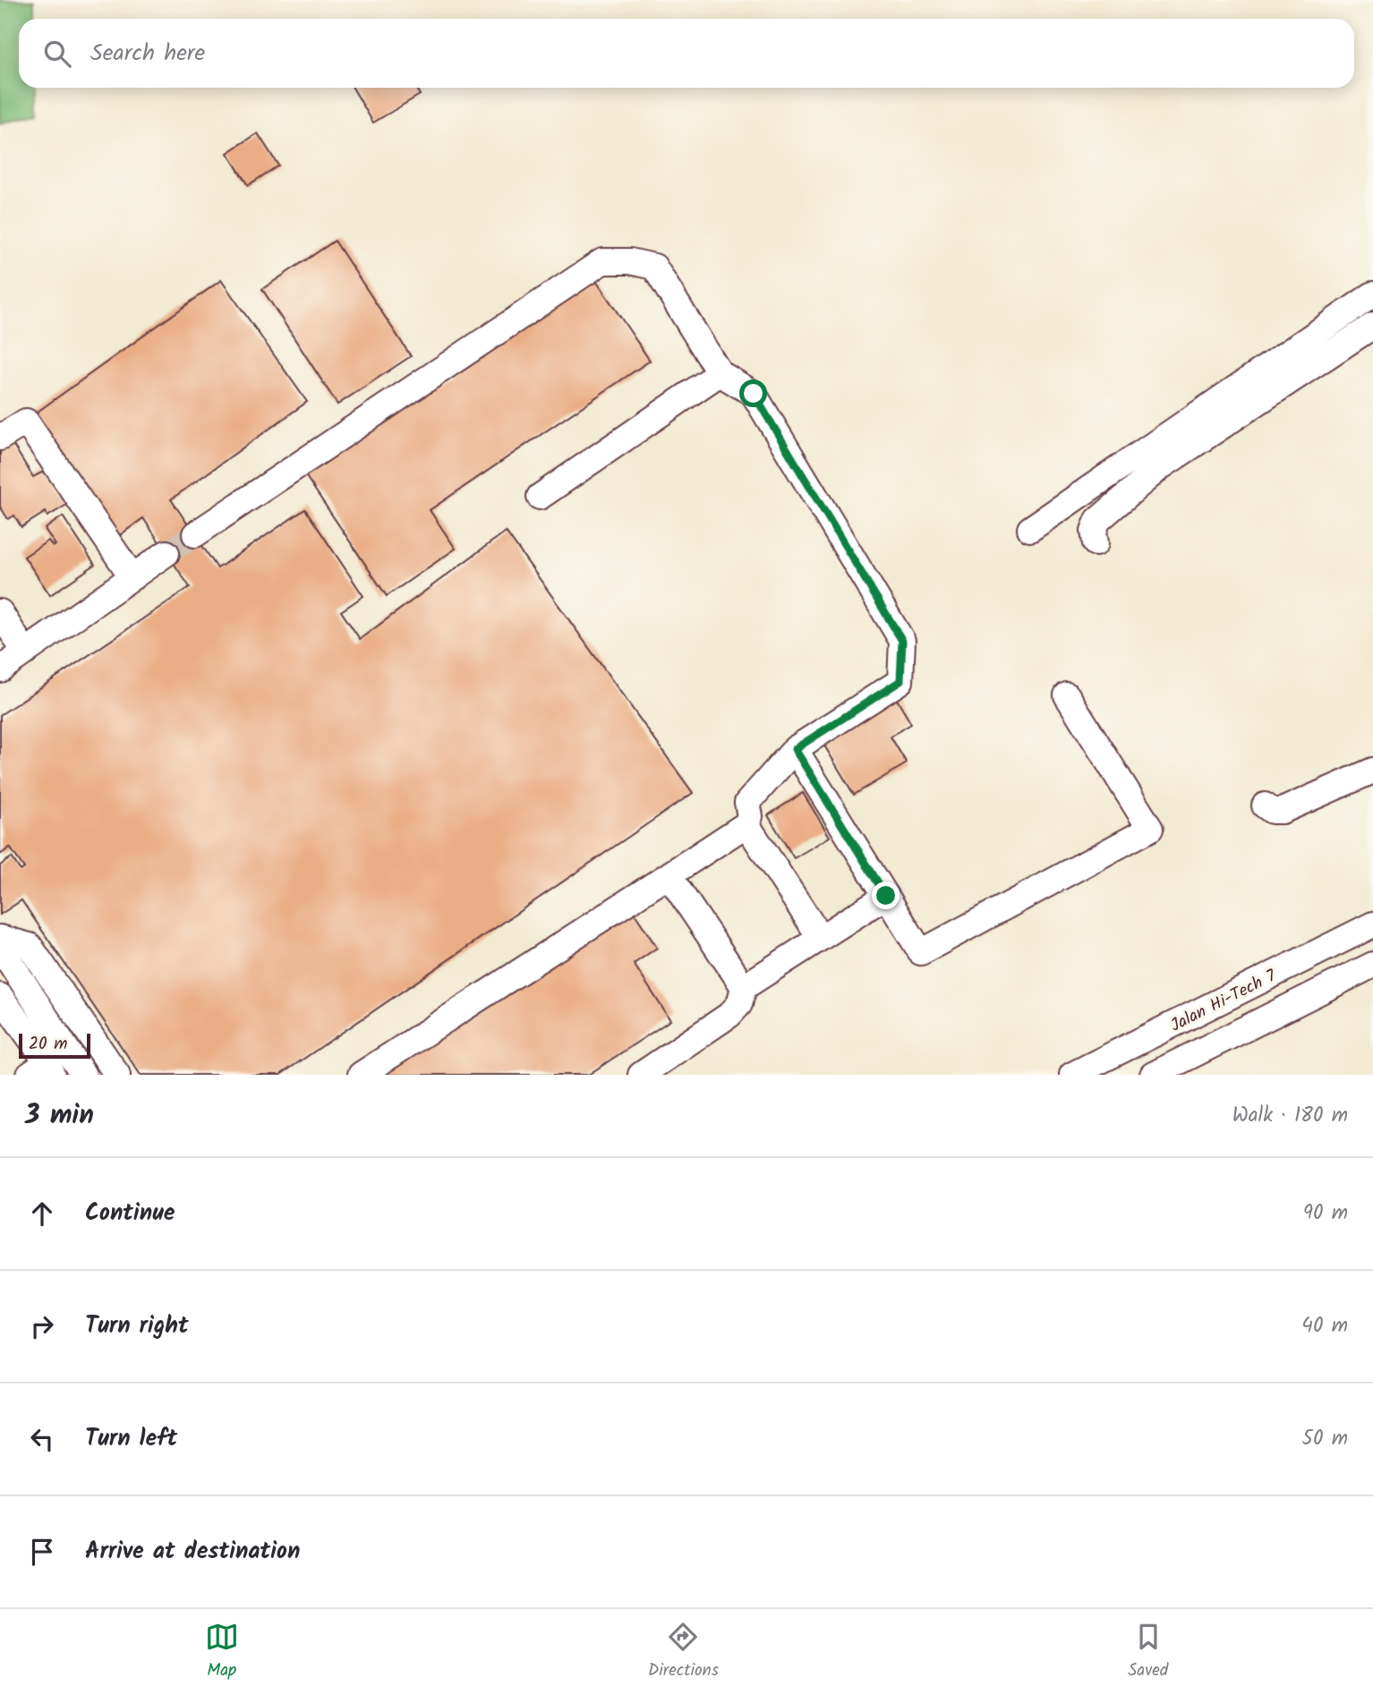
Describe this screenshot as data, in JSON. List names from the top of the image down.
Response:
{
  "streets": {
    "street": ["Jalan Hi-Tech 7"]
  },
  "scale_bar": "20 m",
  "page": {
    "search": "Search here",
    "scale": "20 m",
    "heading": ["3 min", "Walk · 180 m"],
    "list": [
      ["Continue", "90 m"],
      ["Turn right", "40 m"],
      ["Turn left", "50 m"],
      "Arrive at destination"
    ],
    "nav": ["Map", "Directions", "Saved"]
  }
}
